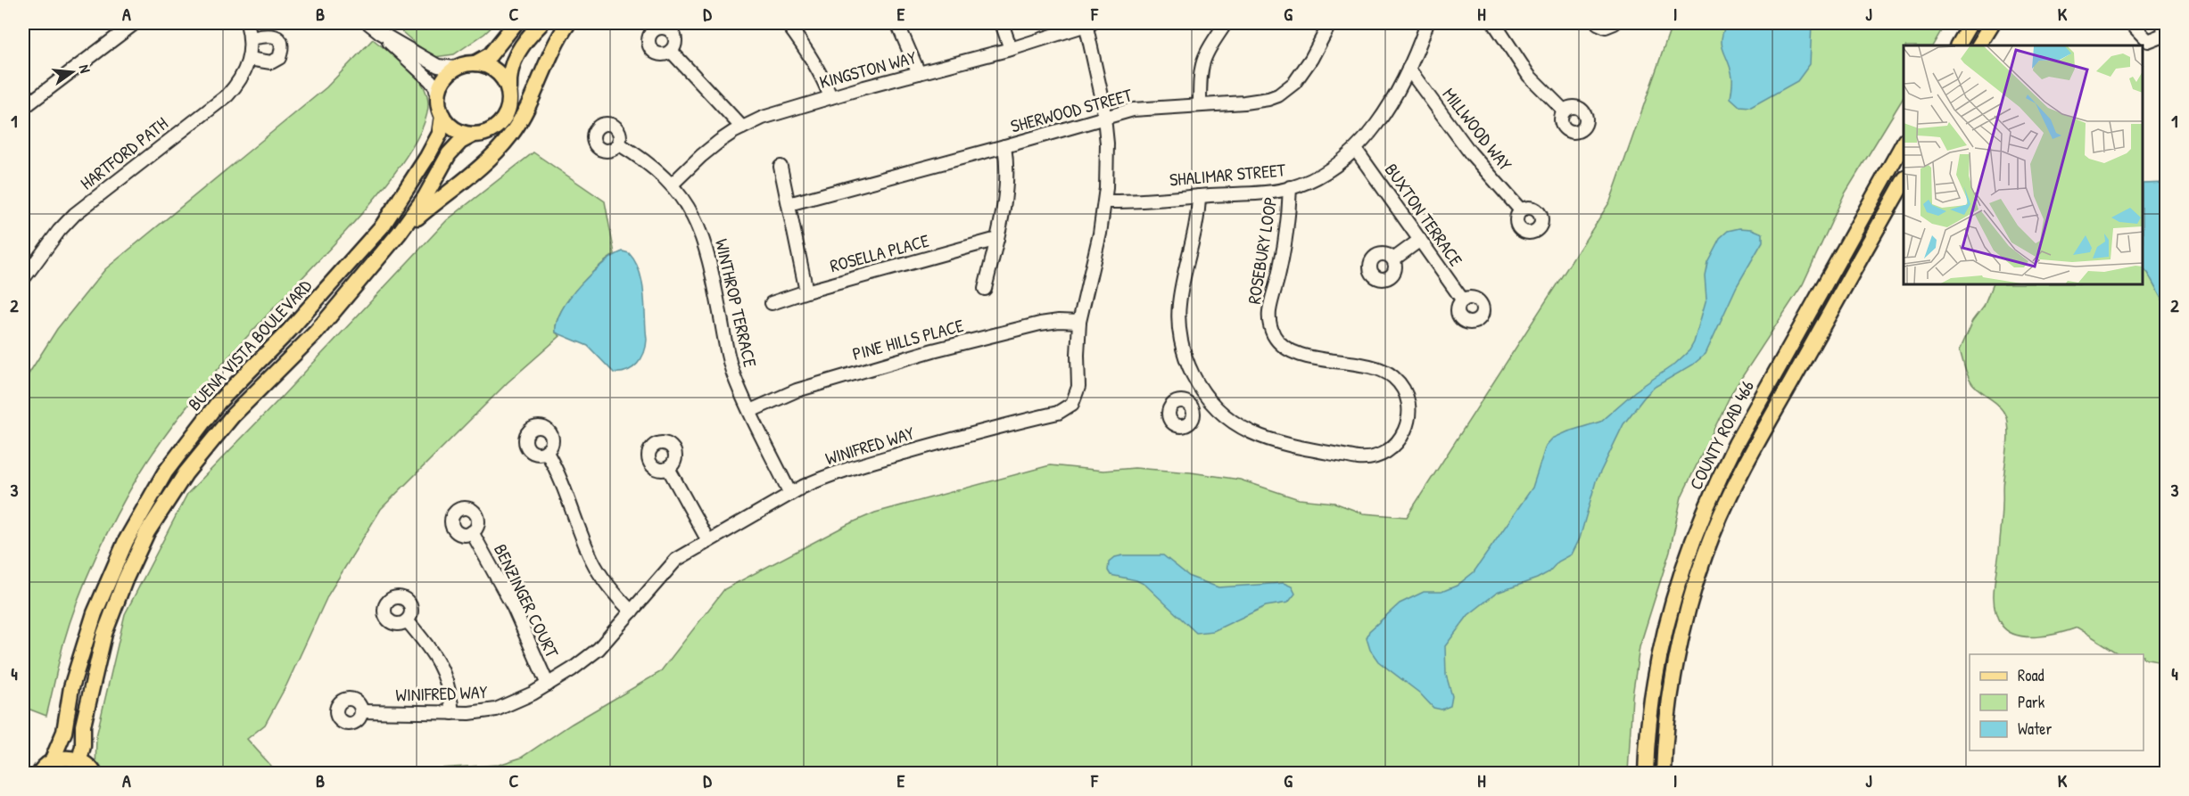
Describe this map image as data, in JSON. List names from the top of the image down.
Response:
{
  "streets": {
    "main road": ["BUENA VISTA BOULEVARD", "COUNTY ROAD 466"],
    "street": [
      "KINGSTON WAY",
      "SHERWOOD STREET",
      "MILLWOOD WAY",
      "HARTFORD PATH",
      "SHALIMAR STREET",
      "BUXTON TERRACE",
      "ROSEBURY LOOP",
      "ROSELLA PLACE",
      "WINTHROP TERRACE",
      "PINE HILLS PLACE",
      "WINIFRED WAY",
      "BENZINGER COURT"
    ]
  },
  "crossings": [
    ["KINGSTON WAY", "WINTHROP TERRACE"],
    ["KINGSTON WAY", "WINIFRED WAY"],
    ["SHERWOOD STREET", "WINIFRED WAY"],
    ["MILLWOOD WAY", "SHALIMAR STREET"],
    ["SHALIMAR STREET", "BUXTON TERRACE"],
    ["SHALIMAR STREET", "ROSEBURY LOOP"],
    ["SHALIMAR STREET", "WINIFRED WAY"],
    ["WINTHROP TERRACE", "PINE HILLS PLACE"],
    ["WINTHROP TERRACE", "WINIFRED WAY"],
    ["PINE HILLS PLACE", "WINIFRED WAY"],
    ["WINIFRED WAY", "BENZINGER COURT"]
  ],
  "legend": ["Road", "Park", "Water"],
  "north": "right",
  "grid": {
    "columns": [
      "A",
      "B",
      "C",
      "D",
      "E",
      "F",
      "G",
      "H",
      "I",
      "J",
      "K"
    ],
    "rows": [
      "1",
      "2",
      "3",
      "4"
    ]
  }
}
